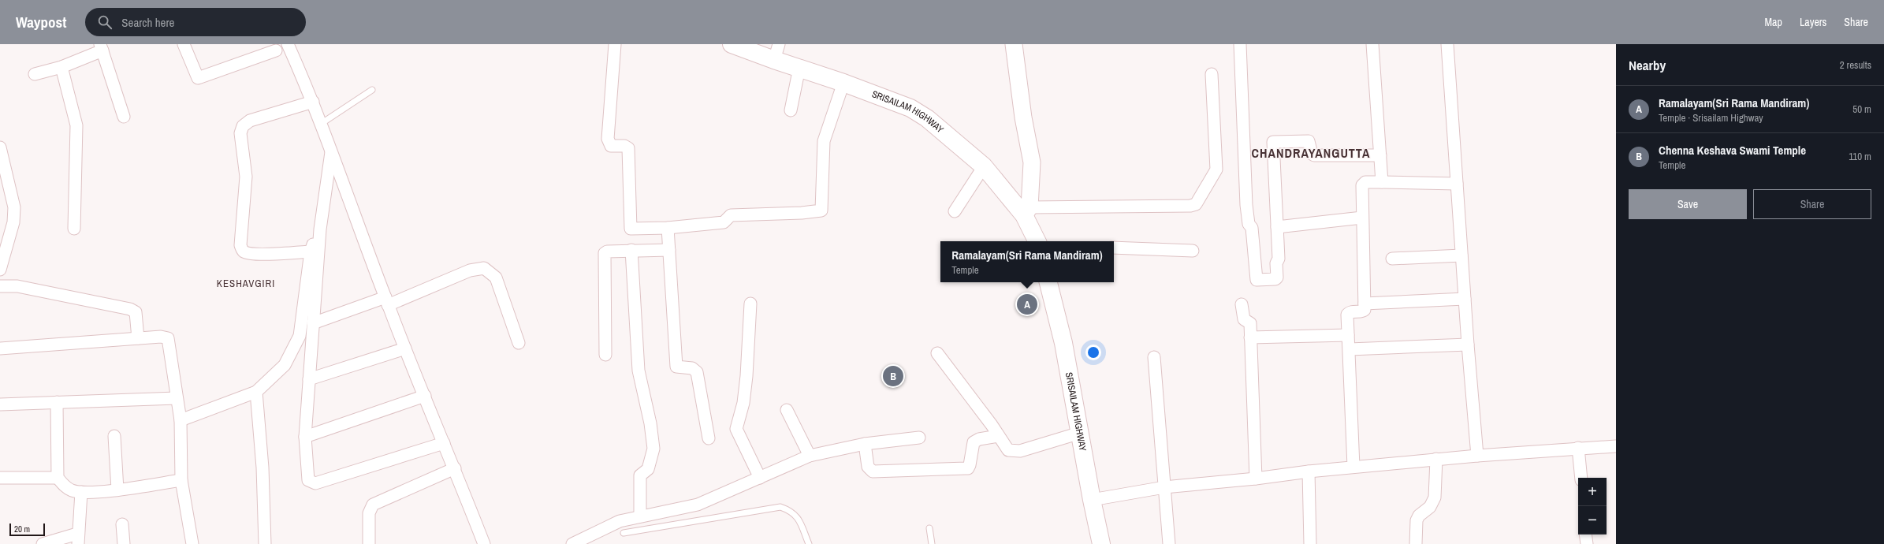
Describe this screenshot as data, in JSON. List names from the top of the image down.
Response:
{
  "streets": {
    "highway": ["SRISAILAM HIGHWAY"]
  },
  "districts": ["CHANDRAYANGUTTA", "KESHAVGIRI"],
  "scale_bar": "20 m",
  "page": {
    "header": "Waypost",
    "search": "Search here",
    "nav": ["Map", "Layers", "Share"],
    "heading": ["Nearby", "2 results"],
    "list": [
      {
        "mark": "A",
        "name": "Ramalayam(Sri Rama Mandiram)",
        "note": "Temple · Srisailam Highway",
        "value": "50 m"
      },
      {
        "mark": "B",
        "name": "Chenna Keshava Swami Temple",
        "note": "Temple",
        "value": "110 m"
      }
    ],
    "buttons": ["Save", "Share"],
    "popup": ["Ramalayam(Sri Rama Mandiram)", "Temple"],
    "pins": ["A", "B"],
    "map_buttons": ["+", "−"],
    "scale": "20 m"
  }
}
